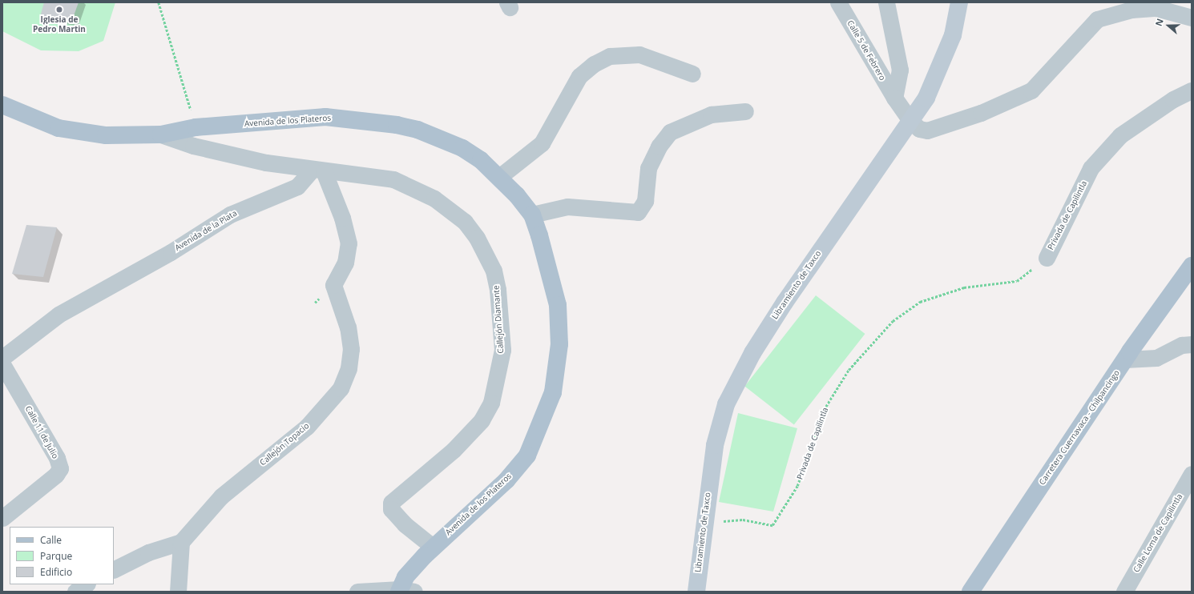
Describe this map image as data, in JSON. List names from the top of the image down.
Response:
{
  "streets": {
    "main road": ["Avenida de los Plateros", "Libramiento de Taxco", "Carretera Cuernavaca - Chilpancingo"],
    "street": [
      "Calle 5 de Febrero",
      "Privada de Capilintla",
      "Avenida de la Plata",
      "Callejón Diamante",
      "Calle 11 de Julio",
      "Callejón Topacio",
      "Calle Loma de Capilintla"
    ]
  },
  "crossings": [
    ["Calle 5 de Febrero", "Libramiento de Taxco"],
    ["Avenida de los Plateros", "Callejón Diamante"],
    ["Privada de Capilintla", "Libramiento de Taxco"],
    ["Avenida de la Plata", "Callejón Diamante"],
    ["Avenida de la Plata", "Callejón Topacio"],
    ["Callejón Diamante", "Callejón Topacio"]
  ],
  "places": ["Iglesia de Pedro Martin"],
  "legend": ["Calle", "Parque", "Edificio"],
  "north": "left"
}
